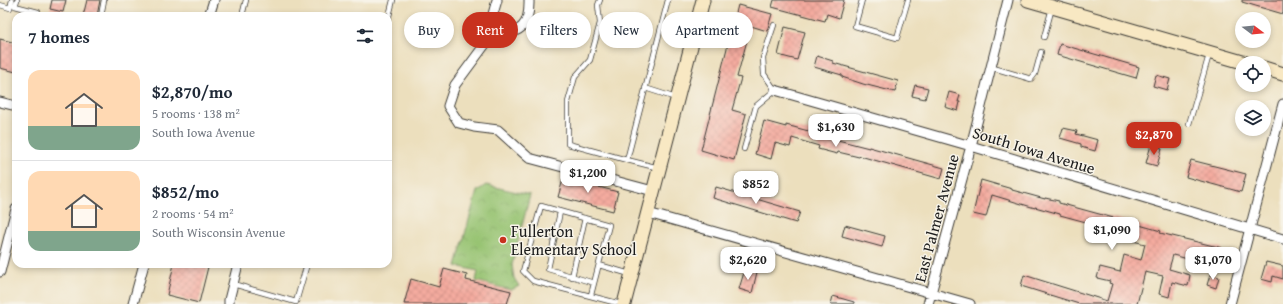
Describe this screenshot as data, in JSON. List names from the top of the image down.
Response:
{
  "streets": {
    "street": ["South Iowa Avenue", "East Palmer Avenue"]
  },
  "crossings": [
    ["South Iowa Avenue", "East Palmer Avenue"]
  ],
  "places": ["Fullerton Elementary School"],
  "north": "right",
  "page": {
    "chip": [
      "Buy",
      "Rent",
      "Filters",
      "New",
      "Apartment"
    ],
    "heading": "7 homes",
    "list": [
      {
        "name": "$2,870/mo",
        "note": "5 rooms · 138 m² · South Iowa Avenue"
      },
      {
        "name": "$852/mo",
        "note": "2 rooms · 54 m² · South Wisconsin Avenue"
      }
    ],
    "price": [
      "$1,630",
      "$2,870",
      "$1,200",
      "$852",
      "$1,090",
      "$2,620",
      "$1,070"
    ]
  }
}
